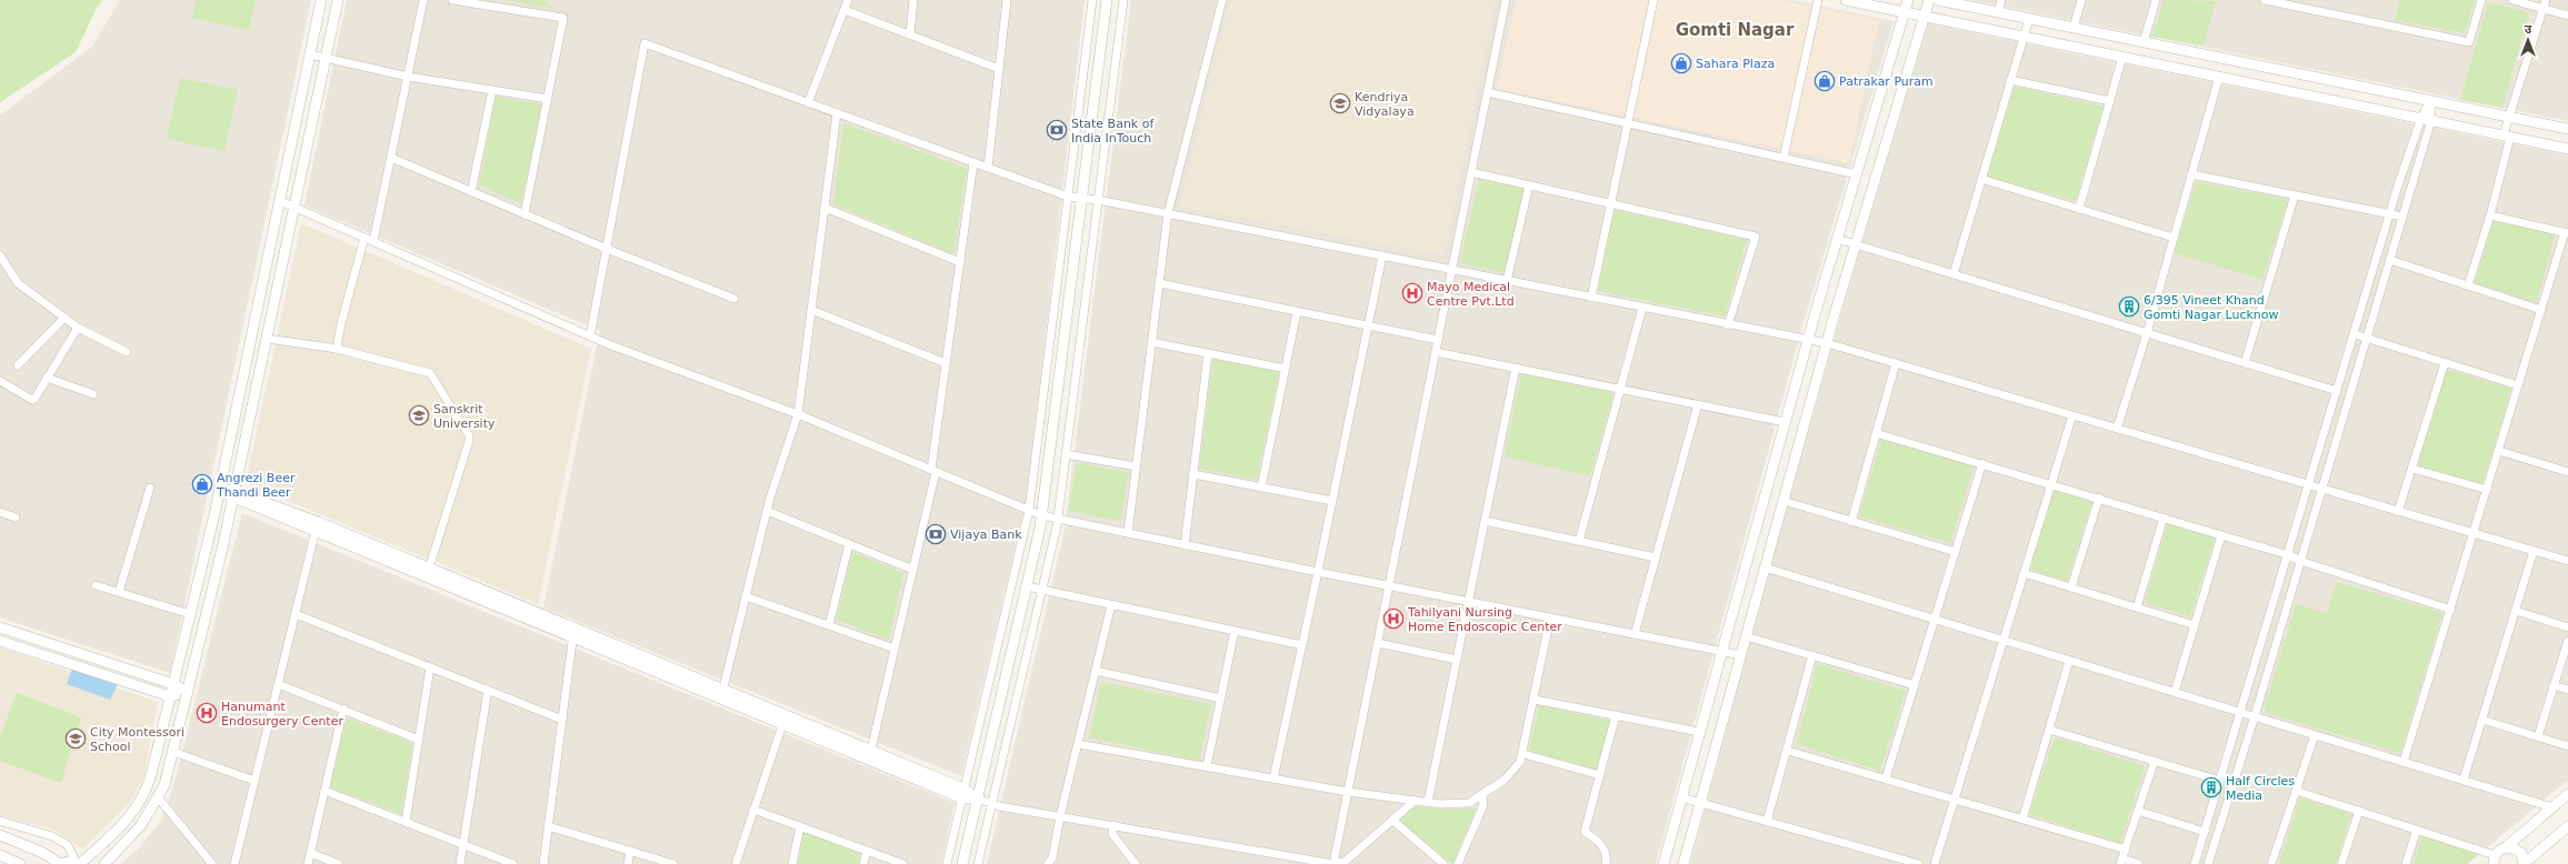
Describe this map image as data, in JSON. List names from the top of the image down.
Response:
{
  "districts": ["Gomti Nagar"],
  "places": {
    "shop": ["Sahara Plaza", "Patrakar Puram", "Angrezi Beer Thandi Beer"],
    "school or university": ["Kendriya Vidyalaya", "Sanskrit University", "City Montessori School"],
    "bank": ["State Bank of India InTouch", "Vijaya Bank"],
    "hospital": ["Mayo Medical Centre Pvt.Ltd", "Tahilyani Nursing Home Endoscopic Center", "Hanumant Endosurgery Center"],
    "building": ["6/395 Vineet Khand Gomti Nagar Lucknow", "Half Circles Media"]
  },
  "north": "top"
}
